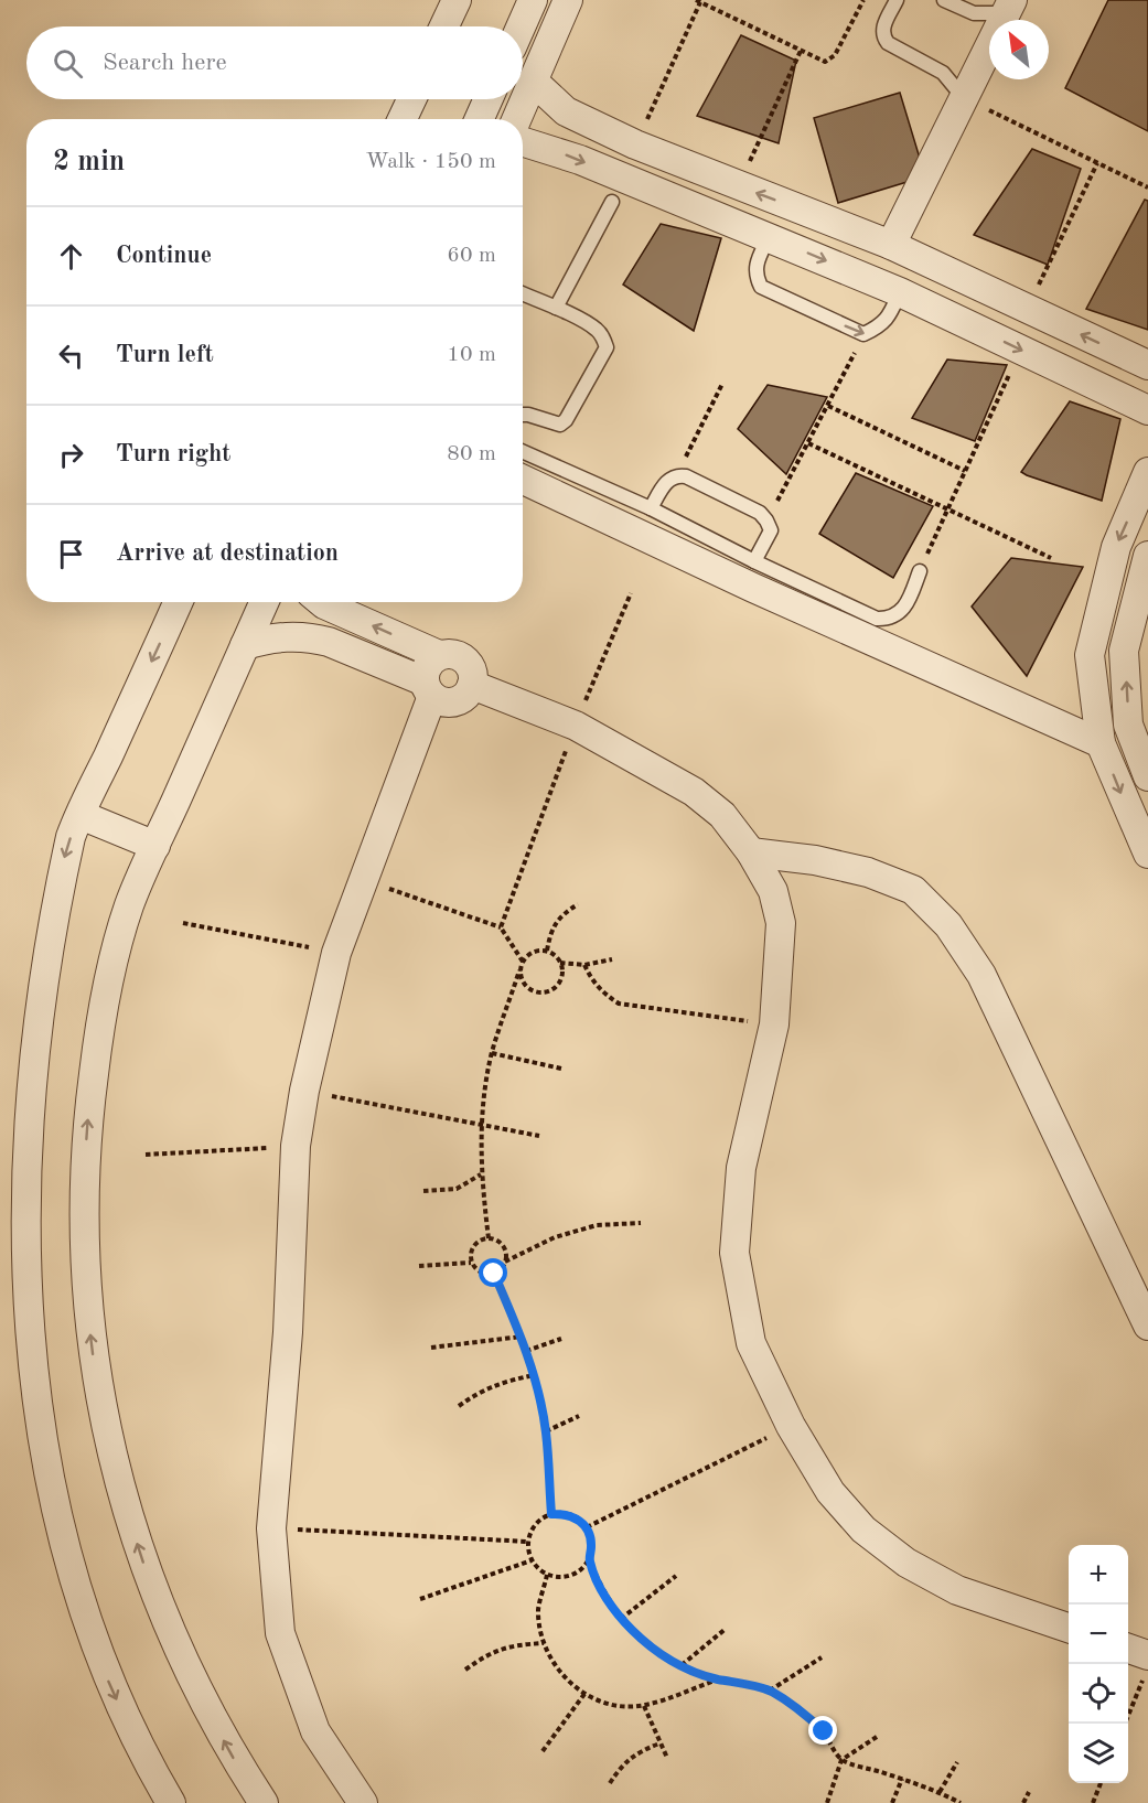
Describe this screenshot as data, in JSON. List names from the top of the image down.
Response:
{
  "north": "top left",
  "page": {
    "search": "Search here",
    "heading": ["2 min", "Walk · 150 m"],
    "list": [
      ["Continue", "60 m"],
      ["Turn left", "10 m"],
      ["Turn right", "80 m"],
      "Arrive at destination"
    ],
    "map_buttons": ["+", "−"]
  }
}
